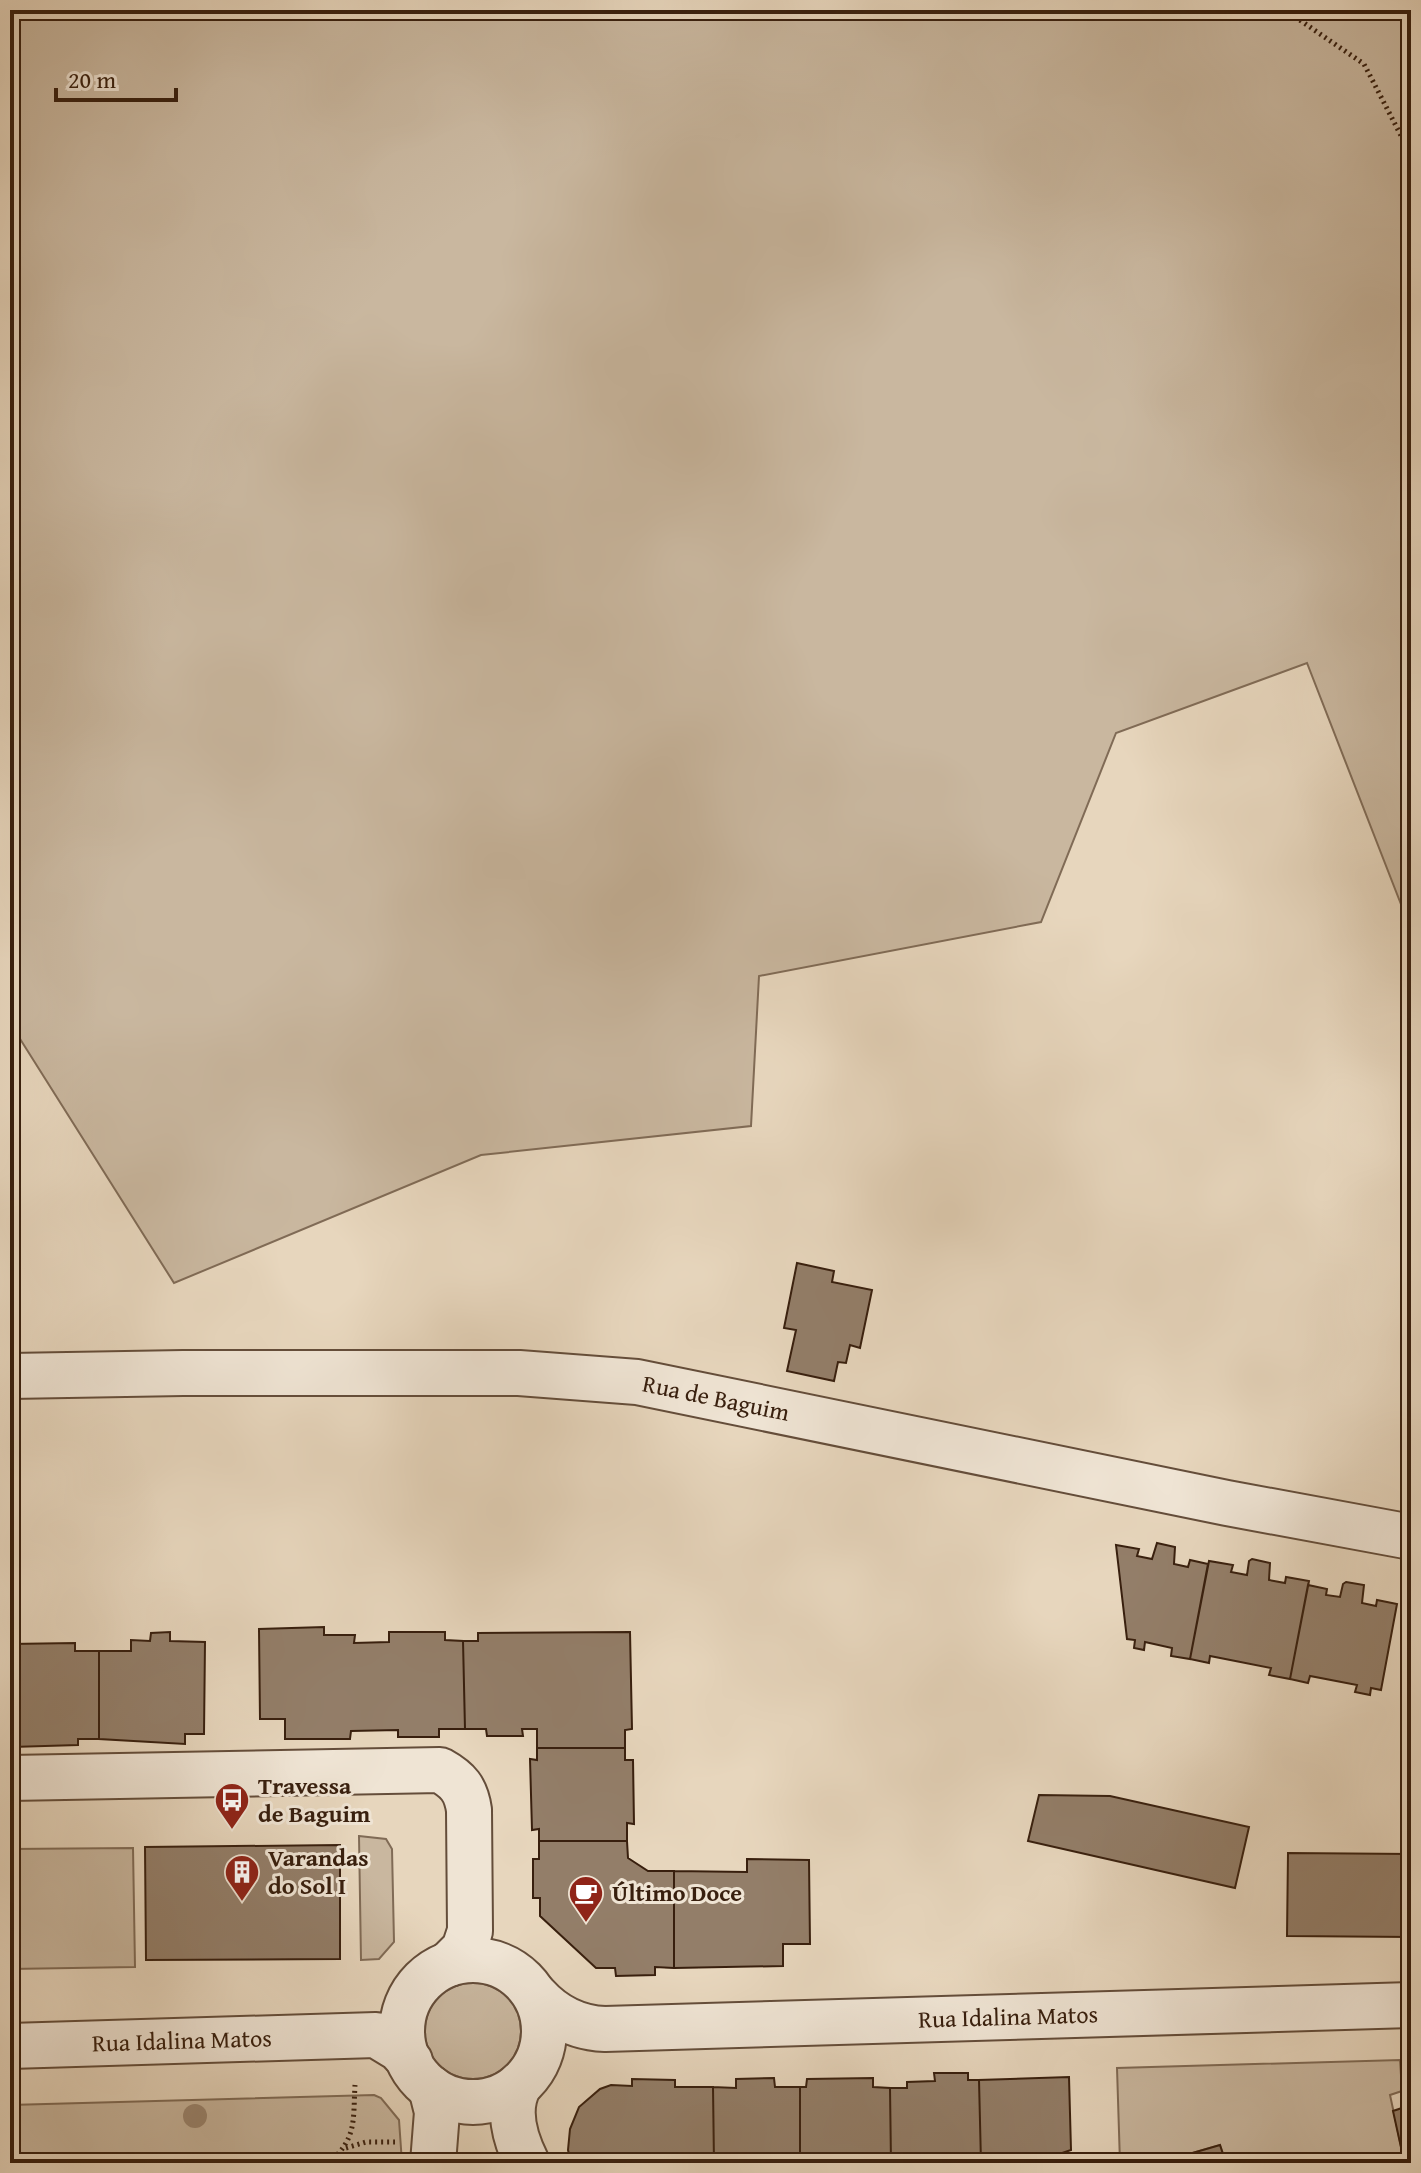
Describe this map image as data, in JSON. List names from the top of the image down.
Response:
{
  "streets": {
    "street": ["Rua de Baguim", "Rua Idalina Matos"]
  },
  "places": {
    "bus stop": ["Travessa de Baguim"],
    "building": ["Varandas do Sol I"],
    "cafe": ["Último Doce"]
  },
  "scale_bar": "20 m"
}
